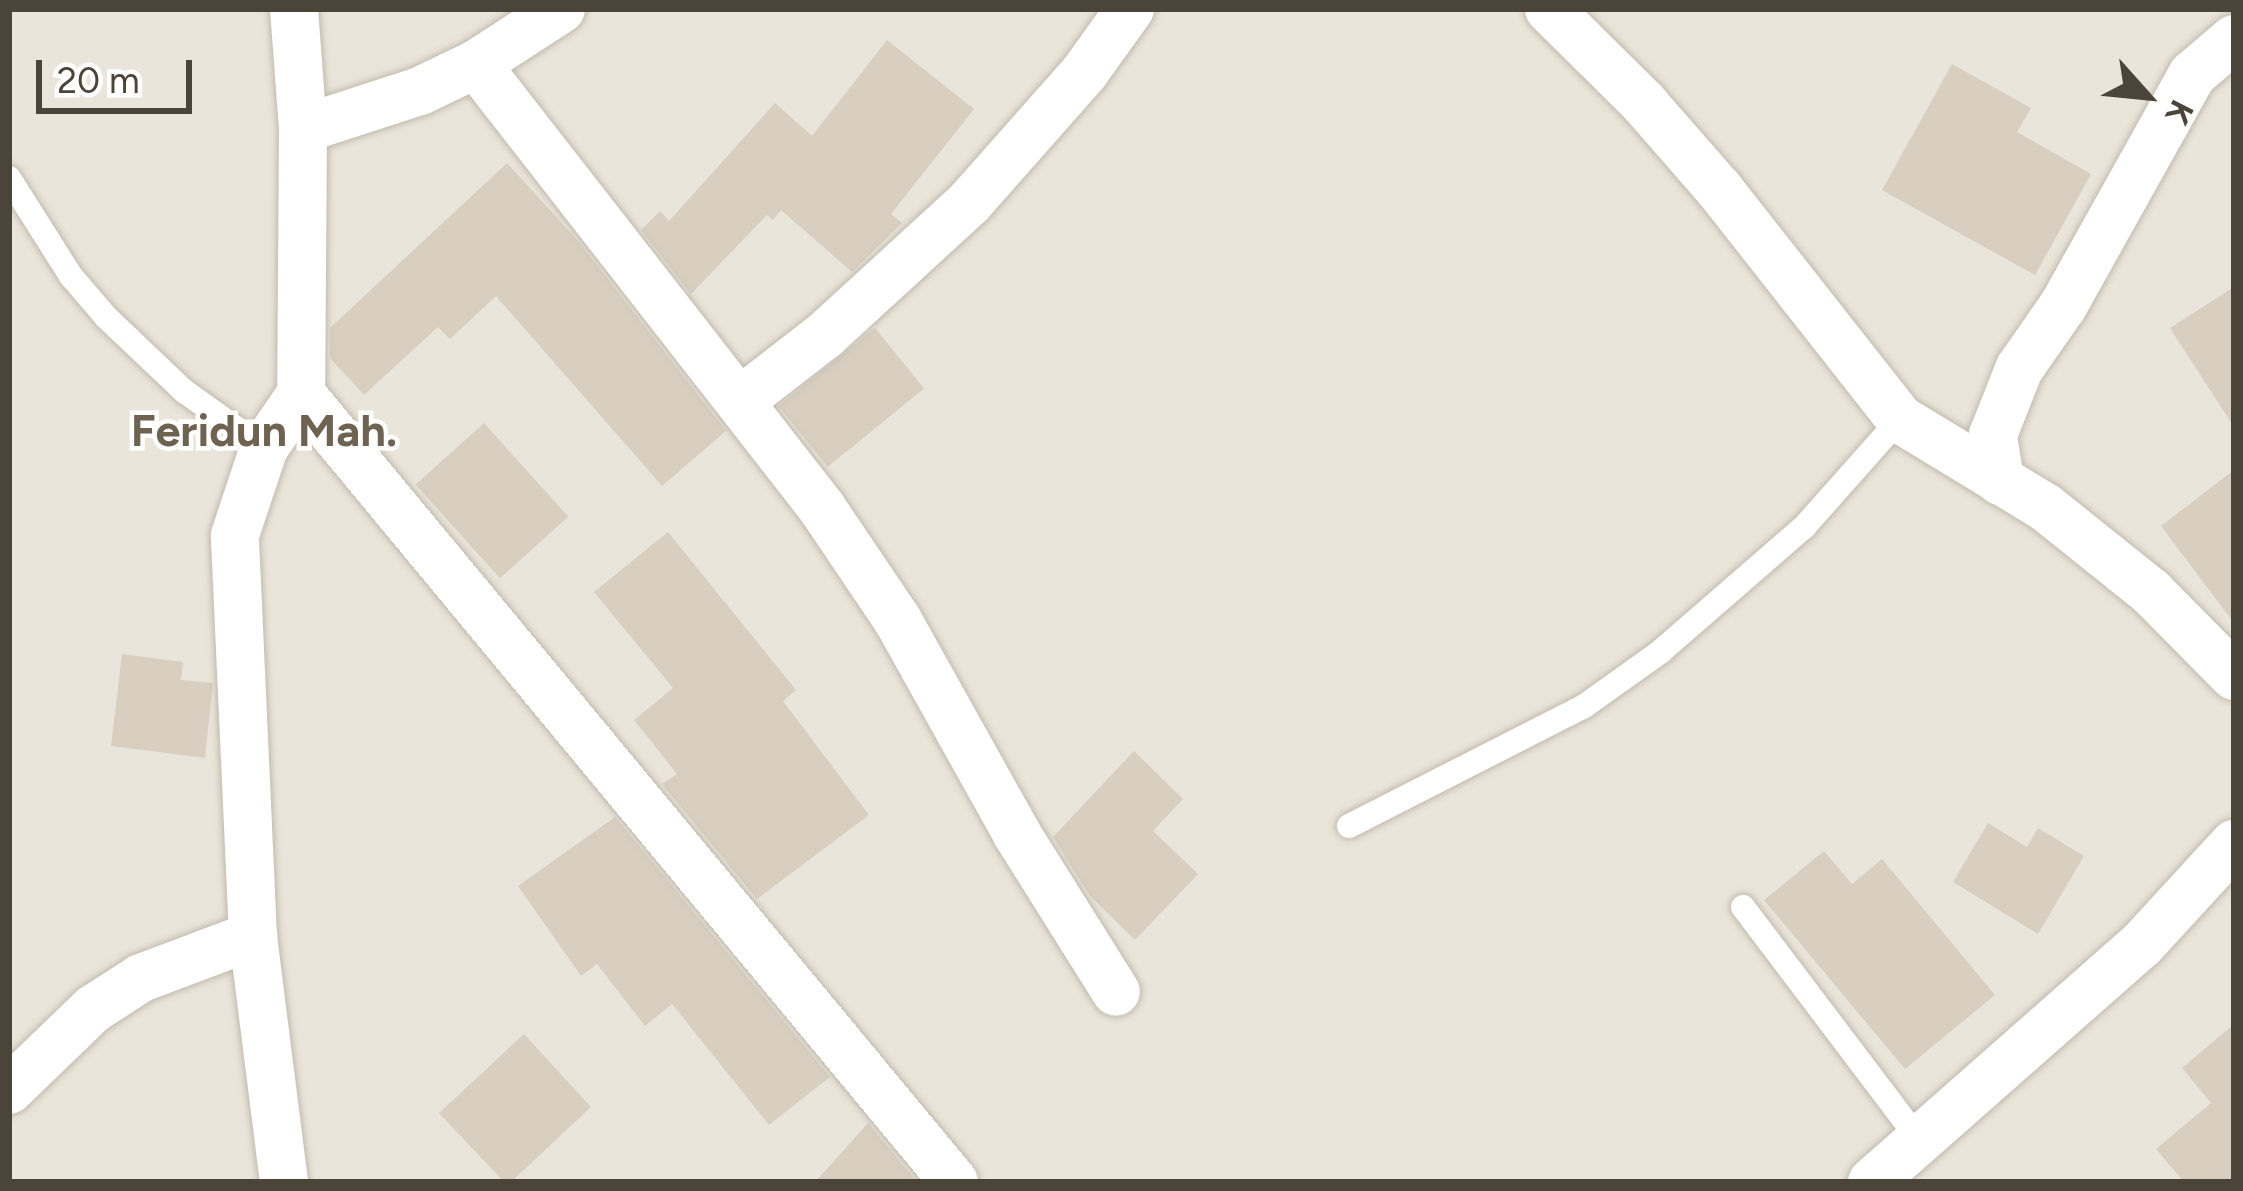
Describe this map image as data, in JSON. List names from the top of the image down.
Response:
{
  "districts": ["Feridun Mah."],
  "scale_bar": "20 m",
  "north": "bottom right"
}
